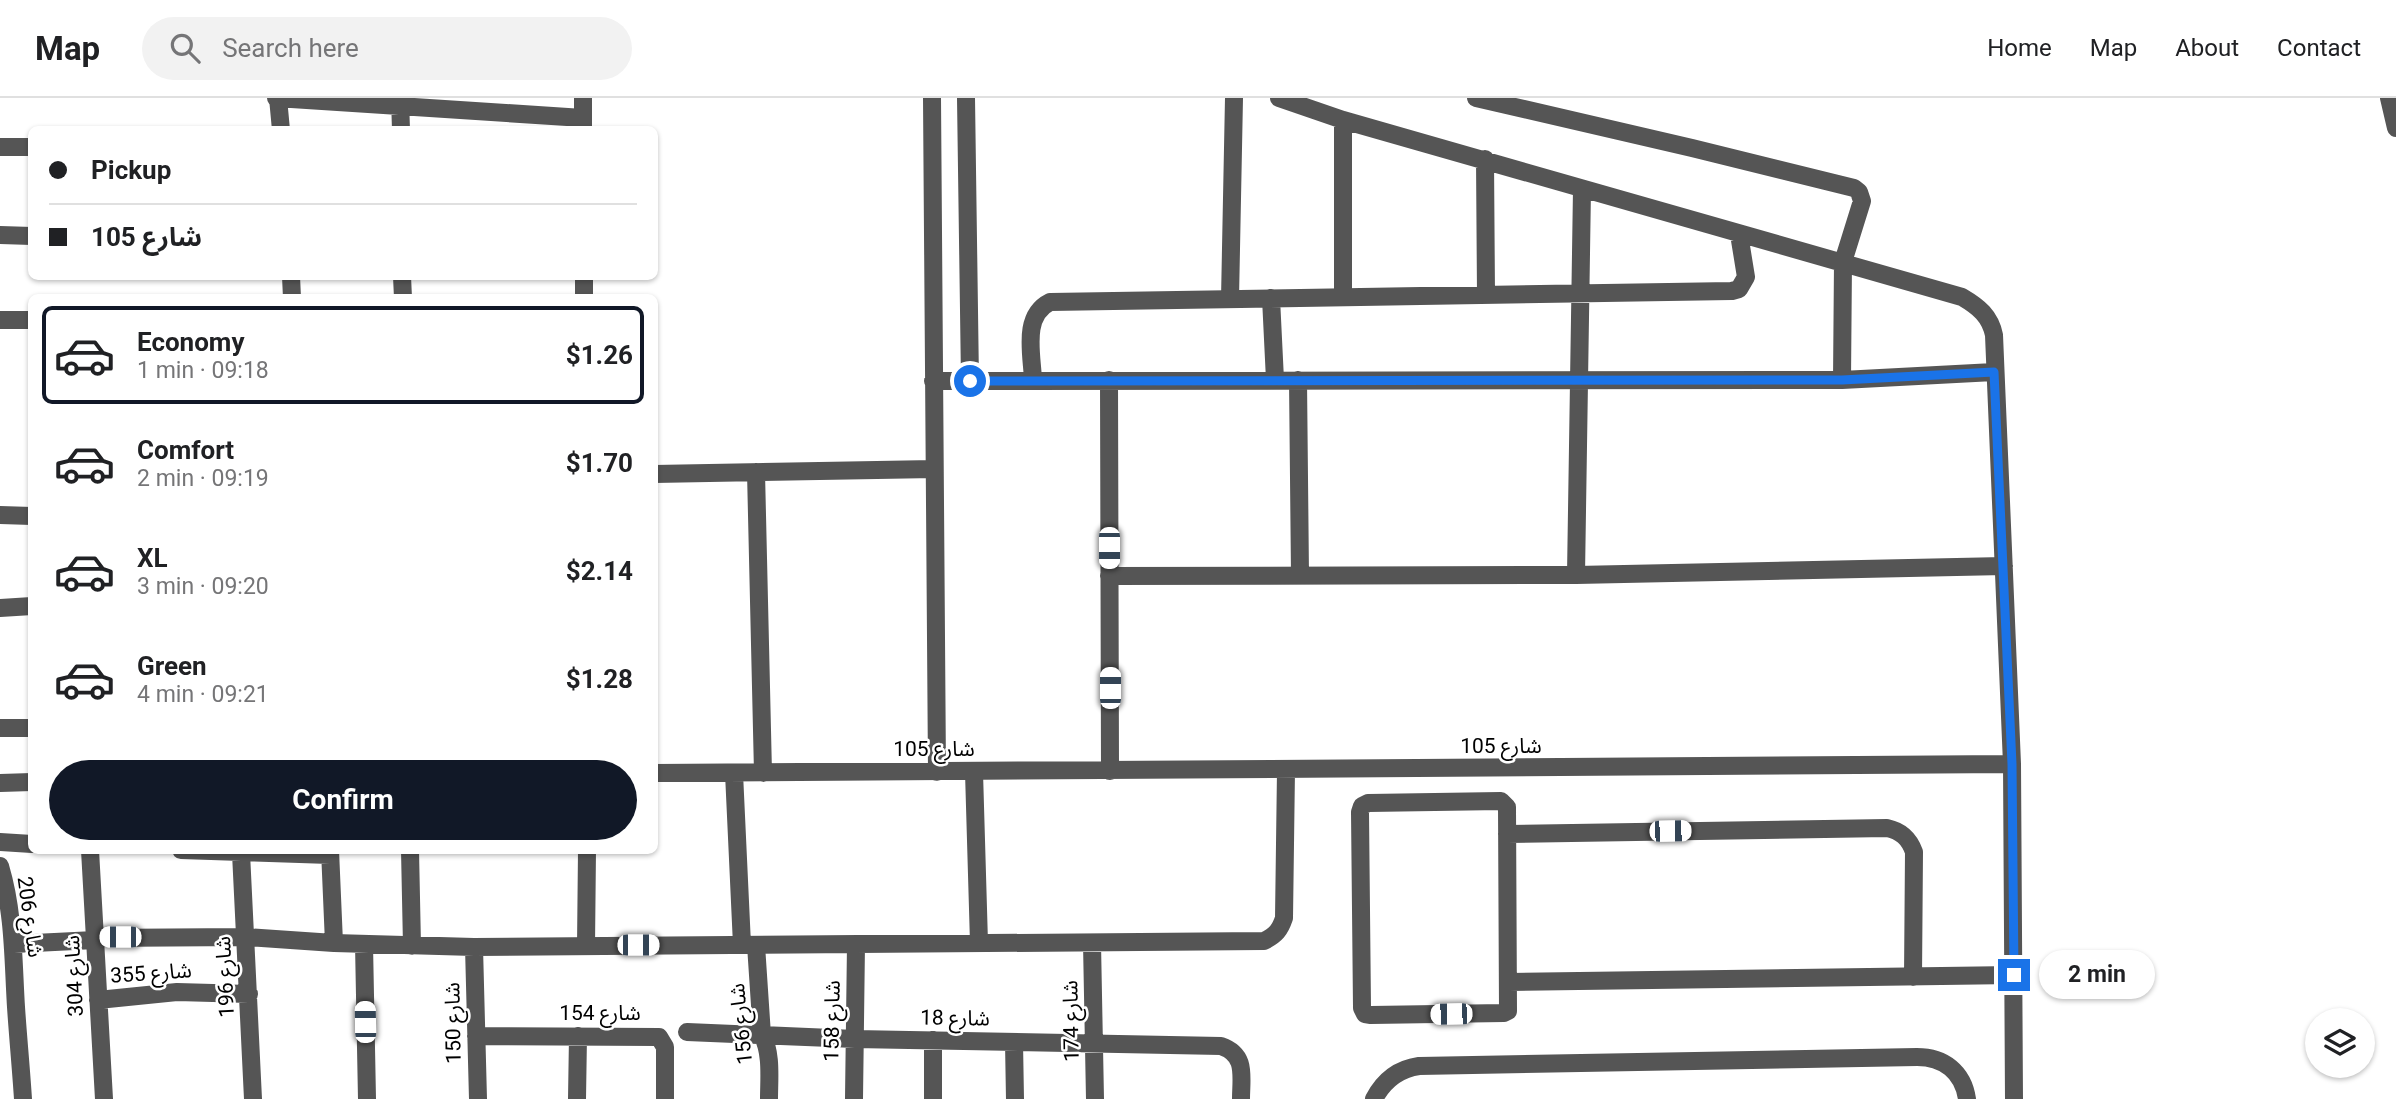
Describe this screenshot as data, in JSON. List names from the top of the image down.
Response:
{
  "streets": {
    "street": [
      "شارع 105",
      "شارع 206",
      "شارع 355",
      "شارع 304",
      "شارع 196",
      "شارع 154",
      "شارع 18",
      "شارع 158",
      "شارع 174",
      "شارع 150",
      "شارع 156"
    ]
  },
  "crossings": [
    ["شارع 105", "شارع 156"],
    ["شارع 355", "شارع 304"],
    ["شارع 355", "شارع 196"],
    ["شارع 154", "شارع 150"],
    ["شارع 18", "شارع 158"],
    ["شارع 18", "شارع 174"],
    ["شارع 18", "شارع 156"]
  ],
  "page": {
    "header": "Map",
    "search": "Search here",
    "nav": [
      "Home",
      "Map",
      "About",
      "Contact"
    ],
    "banner": ["Pickup", "شارع 105"],
    "list": [
      {
        "name": "Economy",
        "note": "1 min · 09:18",
        "value": "$1.26"
      },
      {
        "name": "Comfort",
        "note": "2 min · 09:19",
        "value": "$1.70"
      },
      {
        "name": "XL",
        "note": "3 min · 09:20",
        "value": "$2.14"
      },
      {
        "name": "Green",
        "note": "4 min · 09:21",
        "value": "$1.28"
      }
    ],
    "buttons": "Confirm",
    "bubble": "2 min"
  }
}
